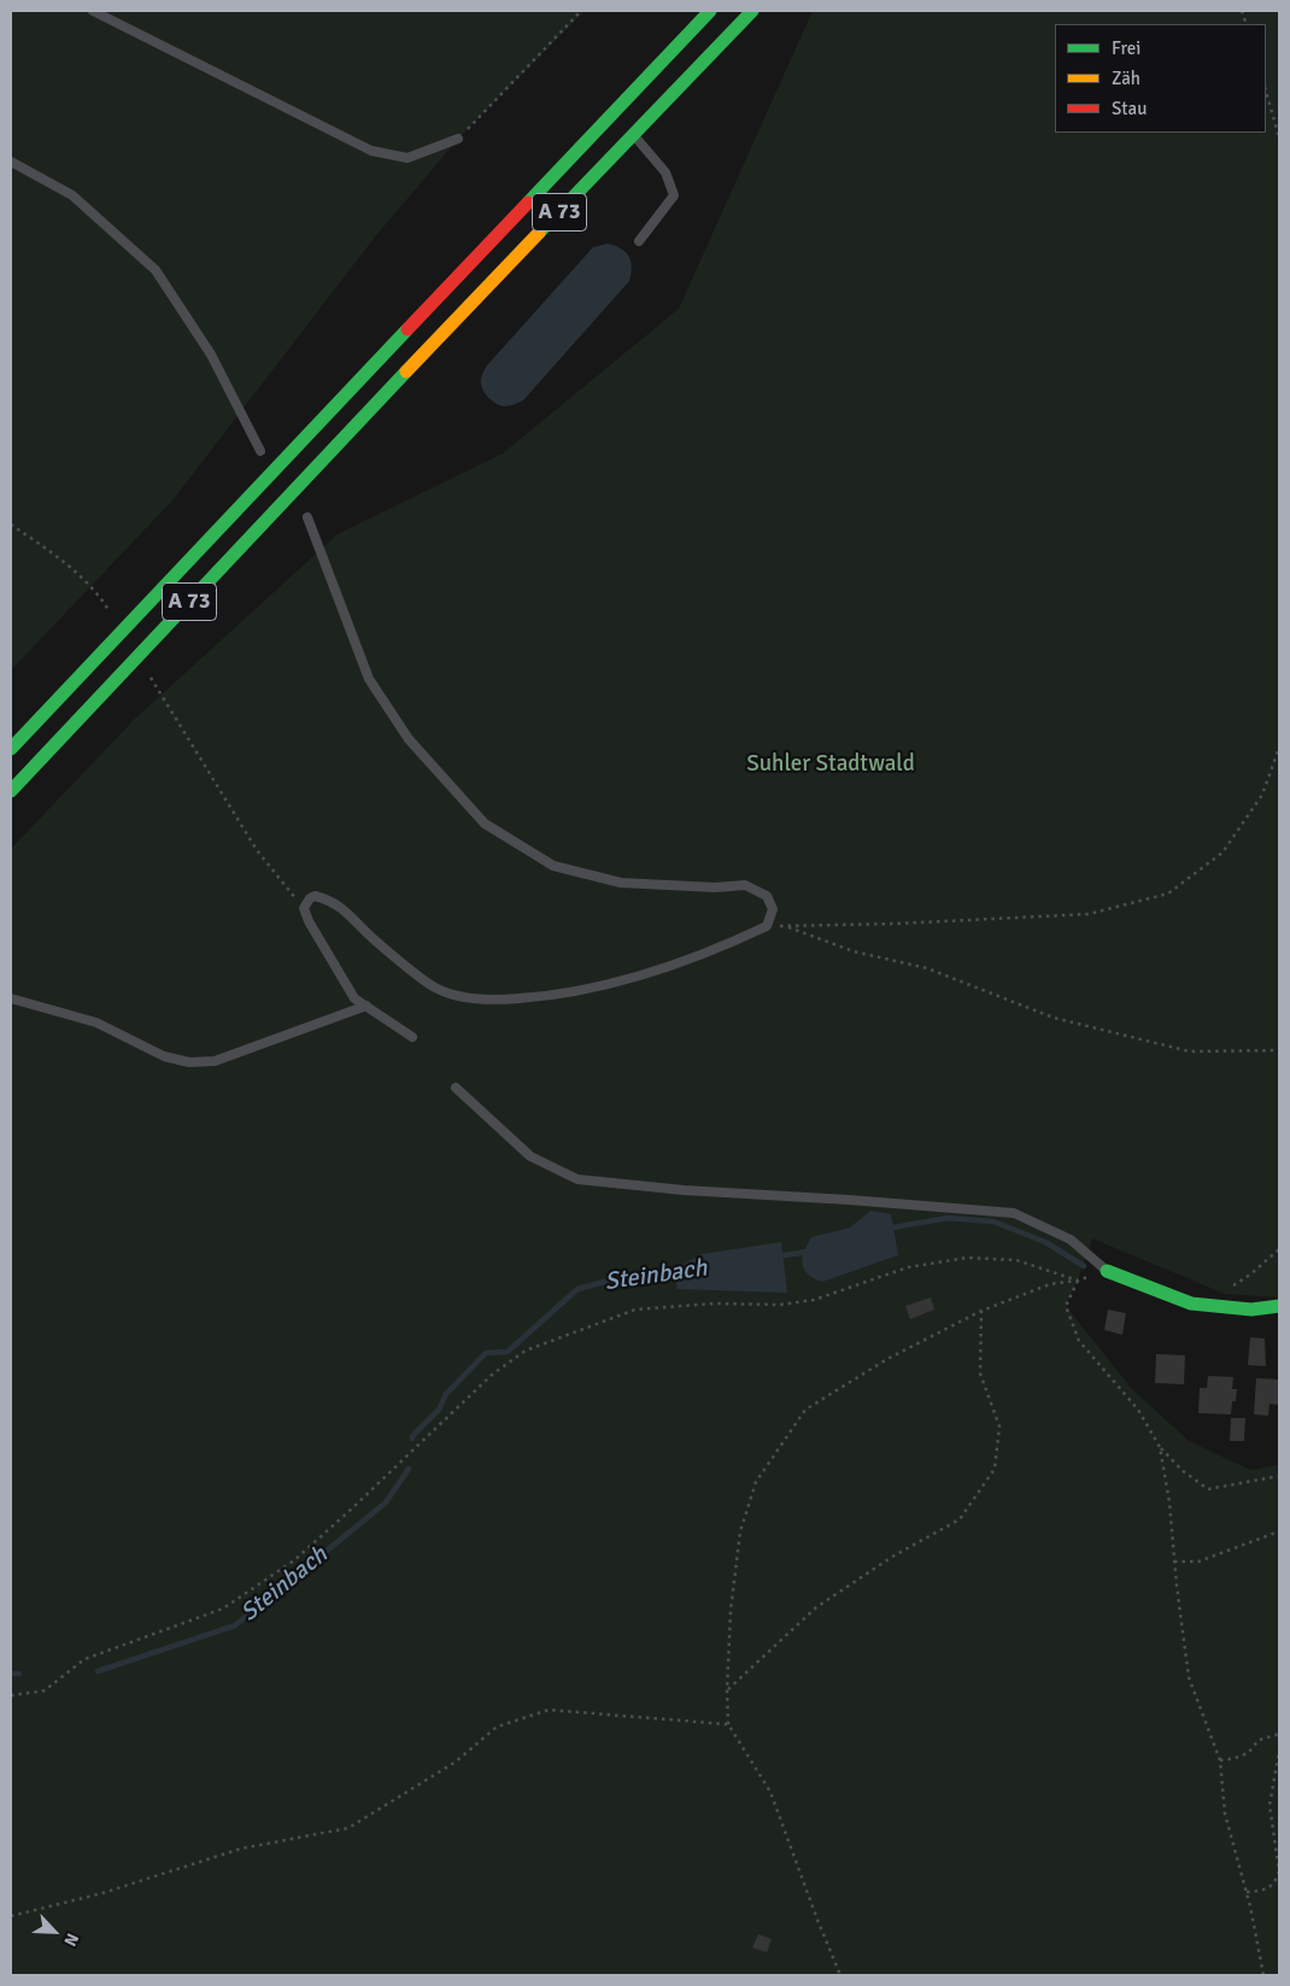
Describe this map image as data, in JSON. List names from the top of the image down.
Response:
{
  "streets": {
    "main road": ["A 73"]
  },
  "water": ["Steinbach"],
  "parks": ["Suhler Stadtwald"],
  "legend": ["Frei", "Zäh", "Stau"],
  "north": "bottom right"
}
